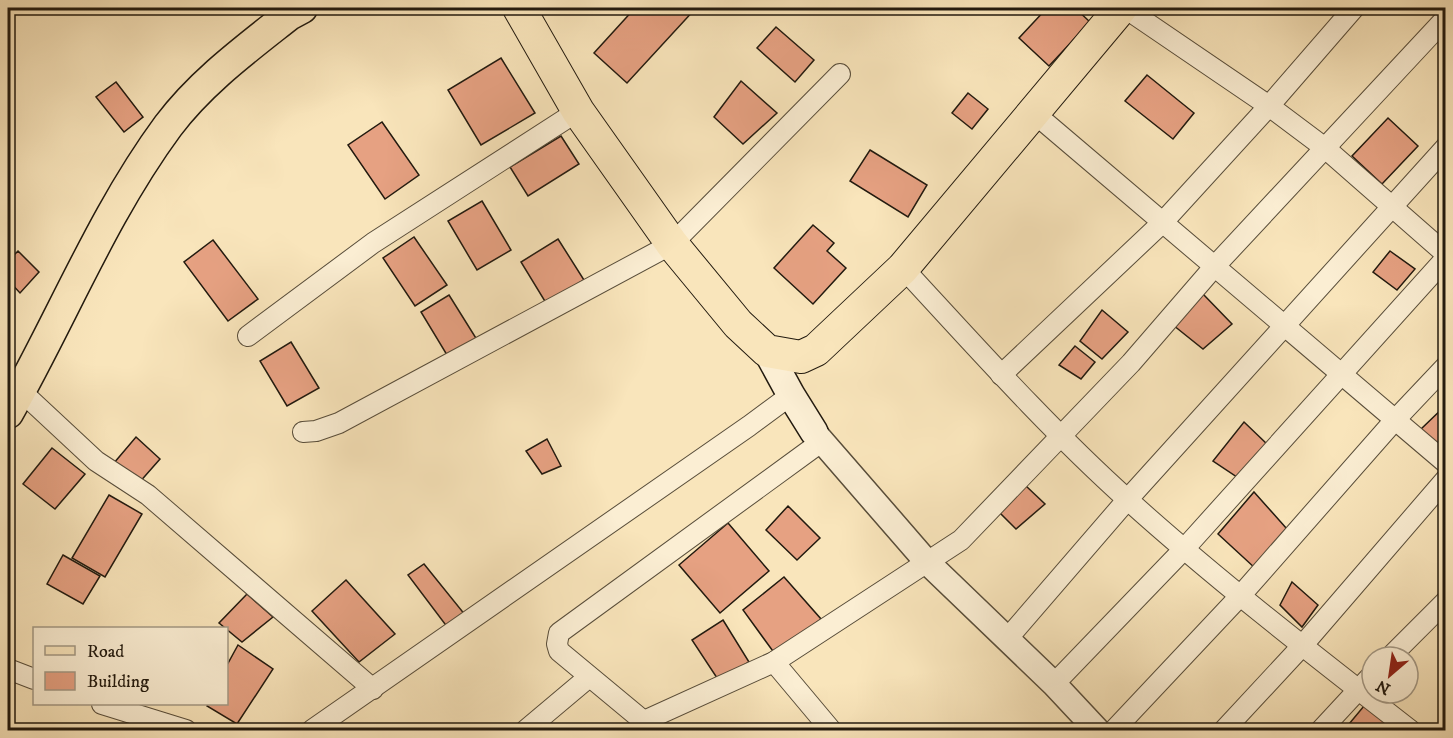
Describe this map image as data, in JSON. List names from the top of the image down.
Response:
{
  "legend": ["Road", "Building"],
  "north": "bottom left"
}
